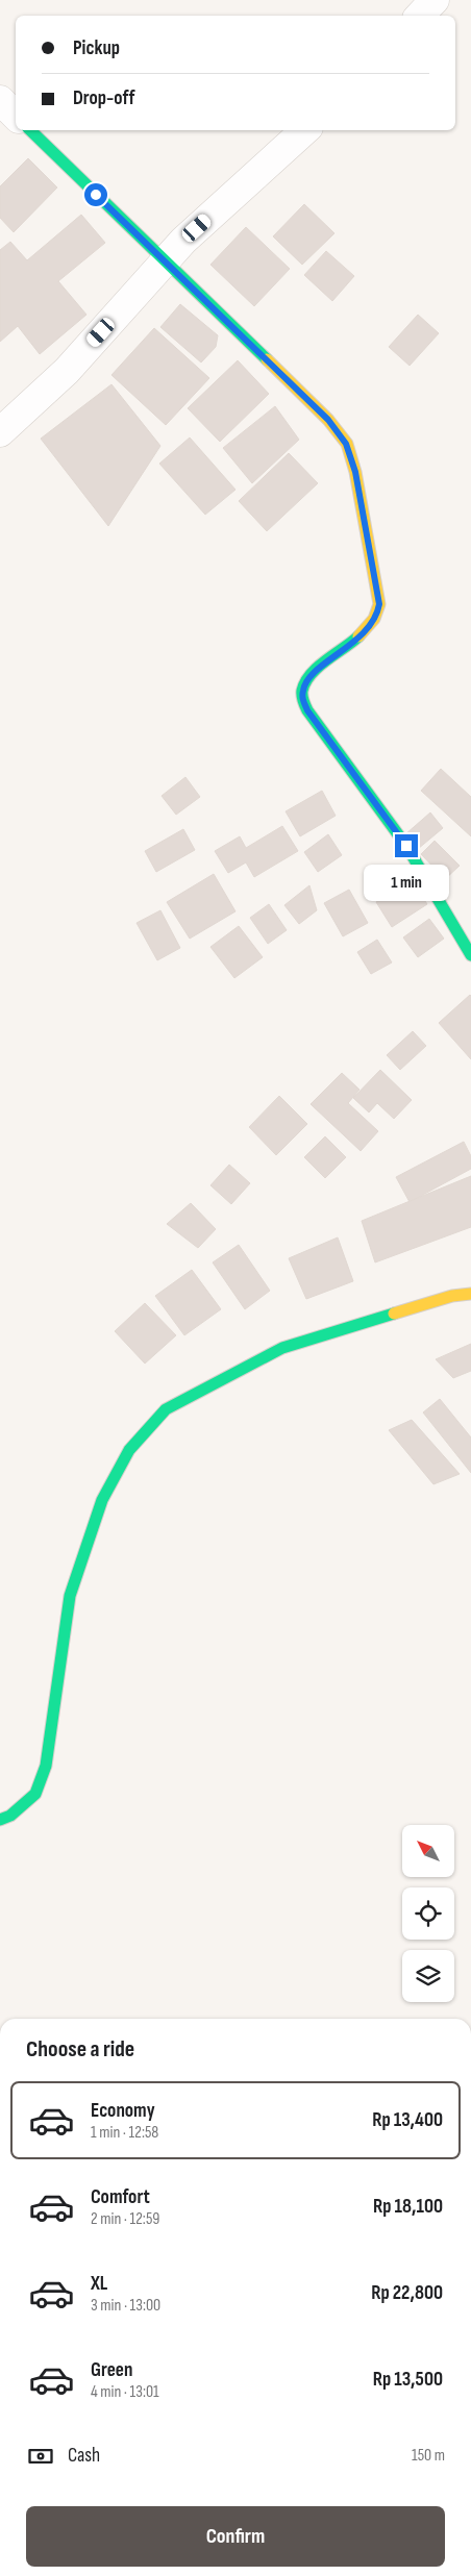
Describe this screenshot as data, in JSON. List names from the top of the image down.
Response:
{
  "north": "top left",
  "page": {
    "banner": ["Pickup", "Drop-off"],
    "bubble": "1 min",
    "heading": "Choose a ride",
    "list": [
      {
        "name": "Economy",
        "note": "1 min · 12:58",
        "value": "Rp 13,400"
      },
      {
        "name": "Comfort",
        "note": "2 min · 12:59",
        "value": "Rp 18,100"
      },
      {
        "name": "XL",
        "note": "3 min · 13:00",
        "value": "Rp 22,800"
      },
      {
        "name": "Green",
        "note": "4 min · 13:01",
        "value": "Rp 13,500"
      }
    ],
    "pay": ["Cash", "150 m"],
    "buttons": "Confirm"
  }
}
